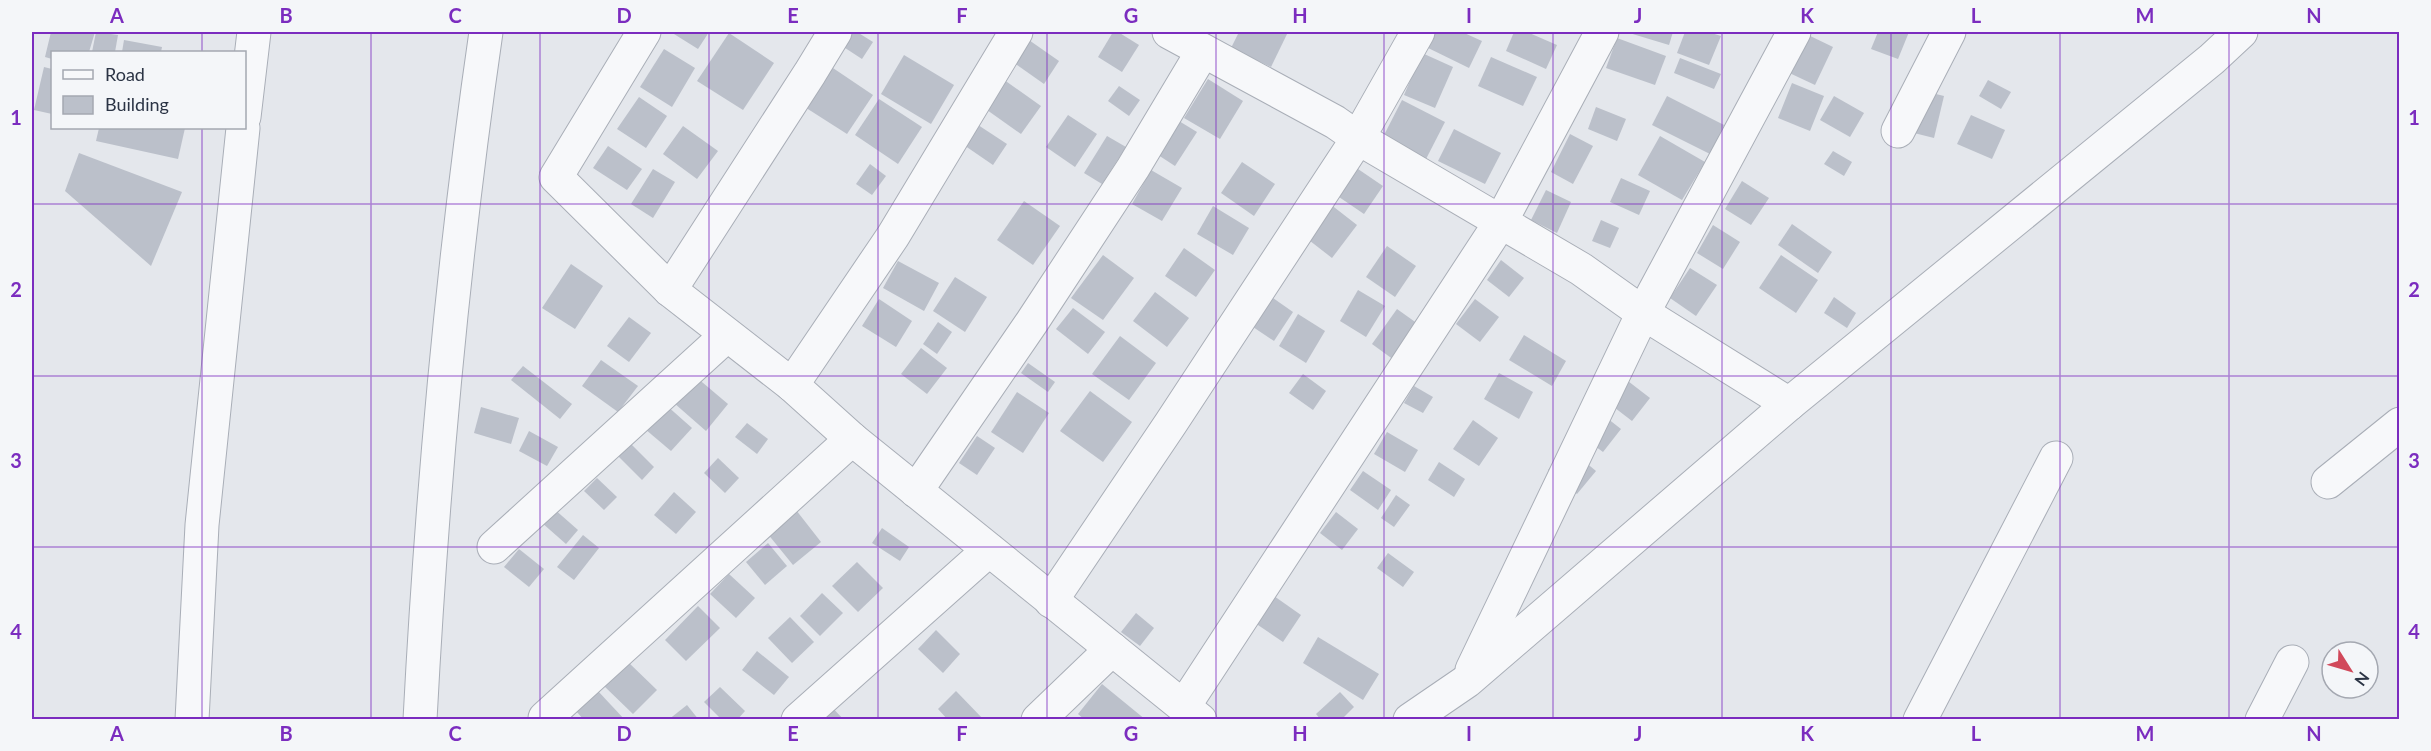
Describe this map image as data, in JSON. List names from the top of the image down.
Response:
{
  "legend": ["Road", "Building"],
  "north": "bottom right",
  "grid": {
    "columns": [
      "A",
      "B",
      "C",
      "D",
      "E",
      "F",
      "G",
      "H",
      "I",
      "J",
      "K",
      "L",
      "M",
      "N"
    ],
    "rows": [
      "1",
      "2",
      "3",
      "4"
    ]
  }
}
